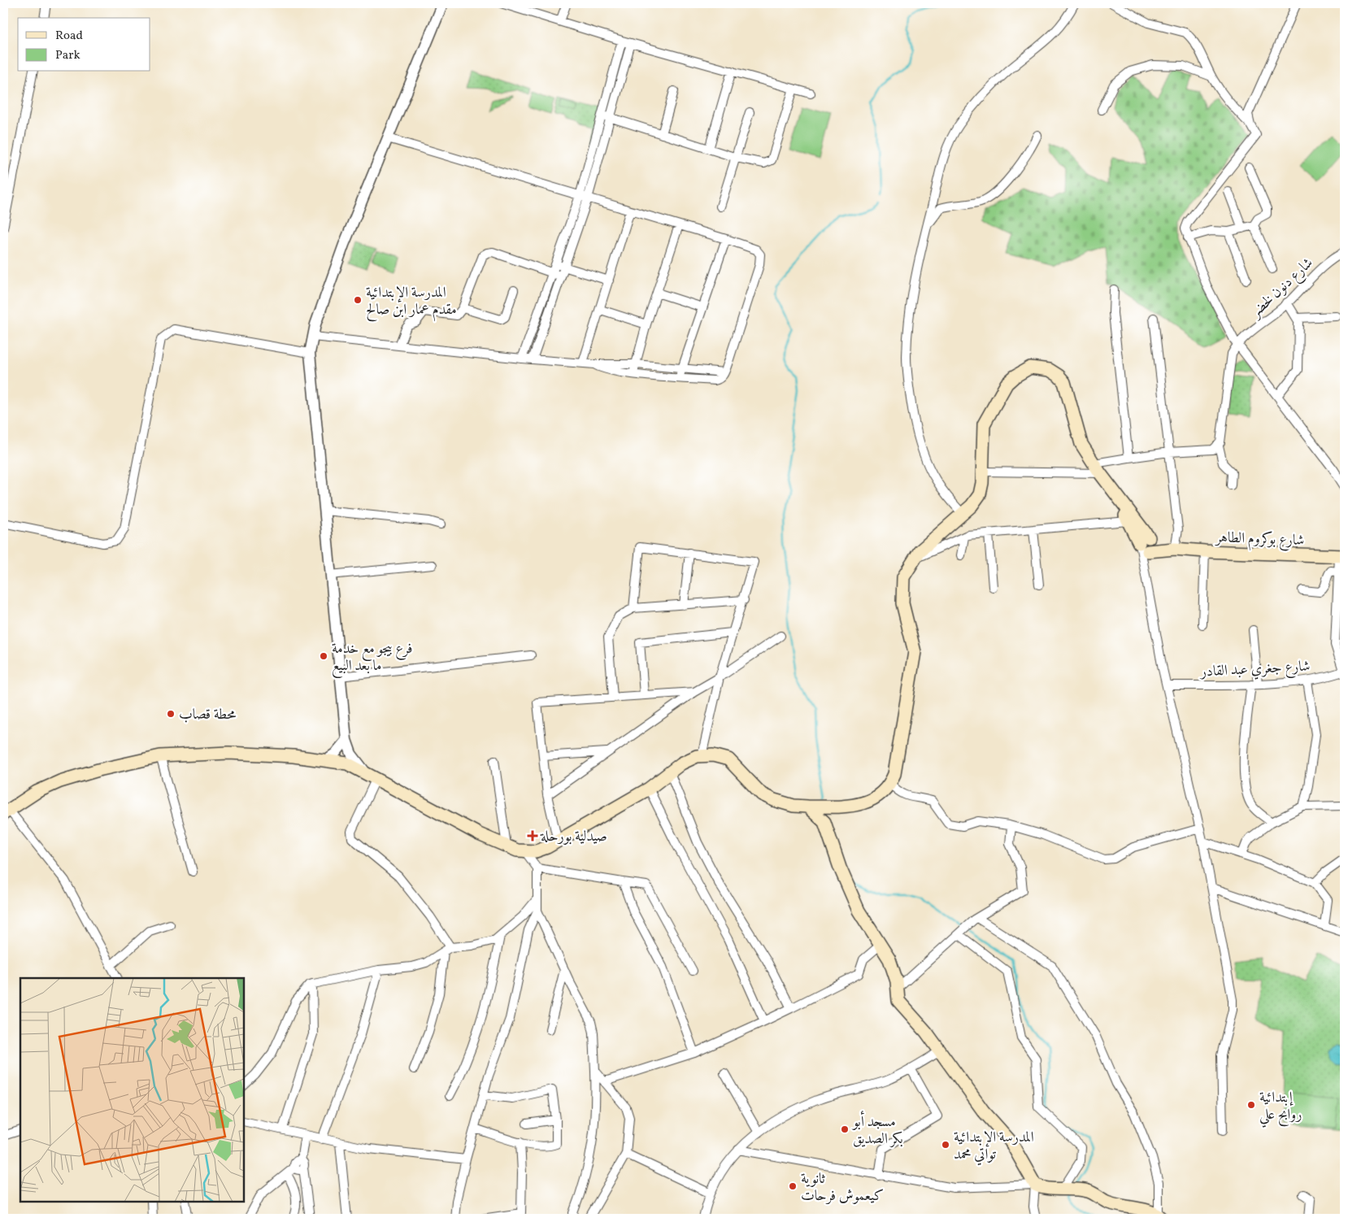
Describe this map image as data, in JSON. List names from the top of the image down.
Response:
{
  "streets": {
    "main road": ["شارع بوكروم الطاهر"],
    "street": ["شارع دنون لخضر", "شارع جغري عبد القادر"]
  },
  "places": {
    "other": [
      "المدرسة الإبتدائية مقدم عمار ابن صالح",
      "فرع بيجو مع خدمة ما بعد البيع",
      "محطة قصاب",
      "إبتدائية روابح علي",
      "مسجد أبو بكر الصديق",
      "المدرسة الإبتدائية تواتي محمد",
      "ثانوية كيعموش فرحات"
    ],
    "health": ["صيدلية بورحلة"]
  },
  "legend": ["Road", "Park"]
}
